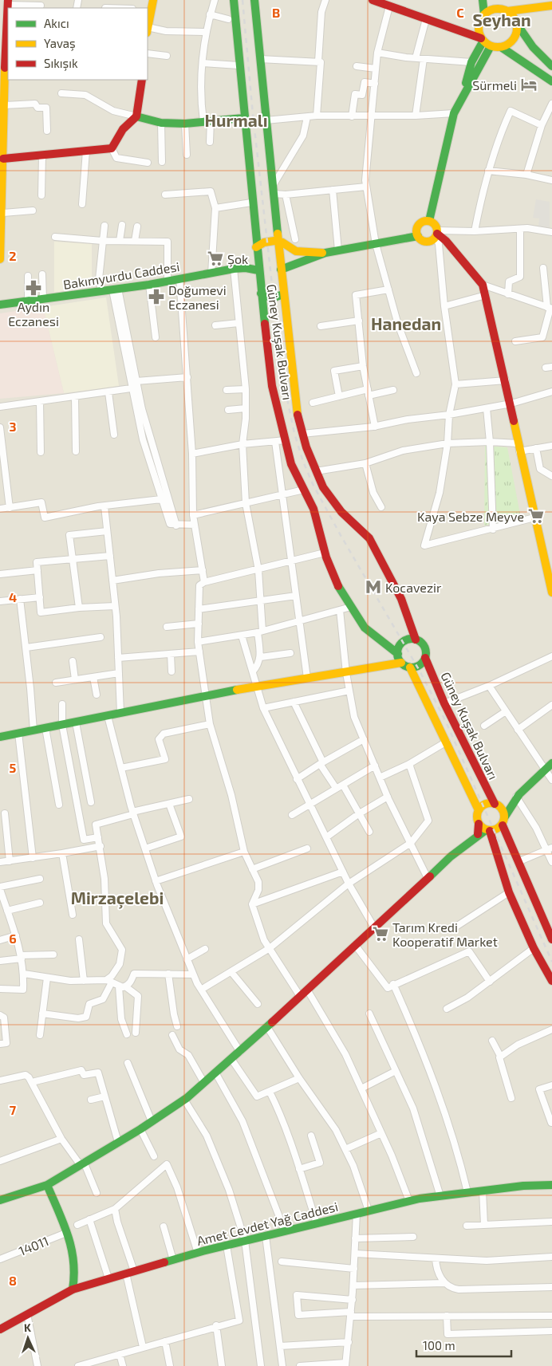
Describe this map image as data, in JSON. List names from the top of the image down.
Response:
{
  "streets": {
    "main road": ["Bakımyurdu Caddesi", "Güney Kuşak Bulvarı", "Amet Cevdet Yağ Caddesi"],
    "street": ["14011"]
  },
  "districts": [
    "Seyhan",
    "Hurmalı",
    "Hanedan",
    "Mirzaçelebi"
  ],
  "places": {
    "hotel": ["Sürmeli"],
    "supermarket": ["Şok", "Kaya Sebze Meyve", "Tarım Kredi Kooperatif Market"],
    "pharmacy": ["Aydın Eczanesi", "Doğumevi Eczanesi"],
    "metro station": ["Kocavezir"]
  },
  "legend": ["Akıcı", "Yavaş", "Sıkışık"],
  "scale_bar": "100 m",
  "north": "top",
  "grid": {
    "columns": ["B", "C"],
    "rows": [
      "2",
      "3",
      "4",
      "5",
      "6",
      "7",
      "8"
    ]
  }
}
